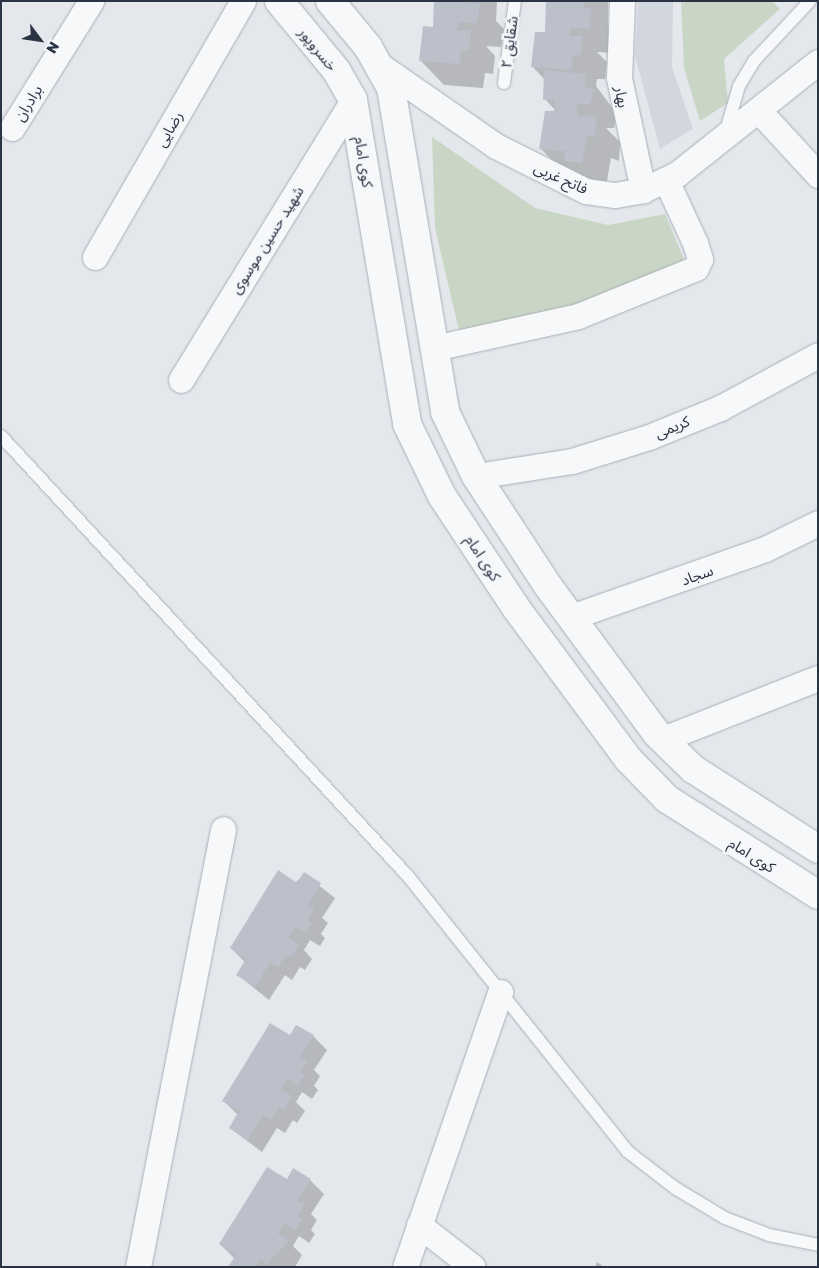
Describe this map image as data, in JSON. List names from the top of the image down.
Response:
{
  "streets": {
    "street": [
      "خسروپور",
      "بهار",
      "برادران",
      "رضایی",
      "کوی امام",
      "فاتح غربی",
      "شهید حسین موسوی",
      "کریمی",
      "سجاد"
    ],
    "lane": ["شقایق ۲"]
  },
  "crossings": [
    ["خسروپور", "کوی امام"],
    ["خسروپور", "شهید حسین موسوی"],
    ["بهار", "فاتح غربی"],
    ["کوی امام", "شهید حسین موسوی"]
  ],
  "north": "bottom right"
}
